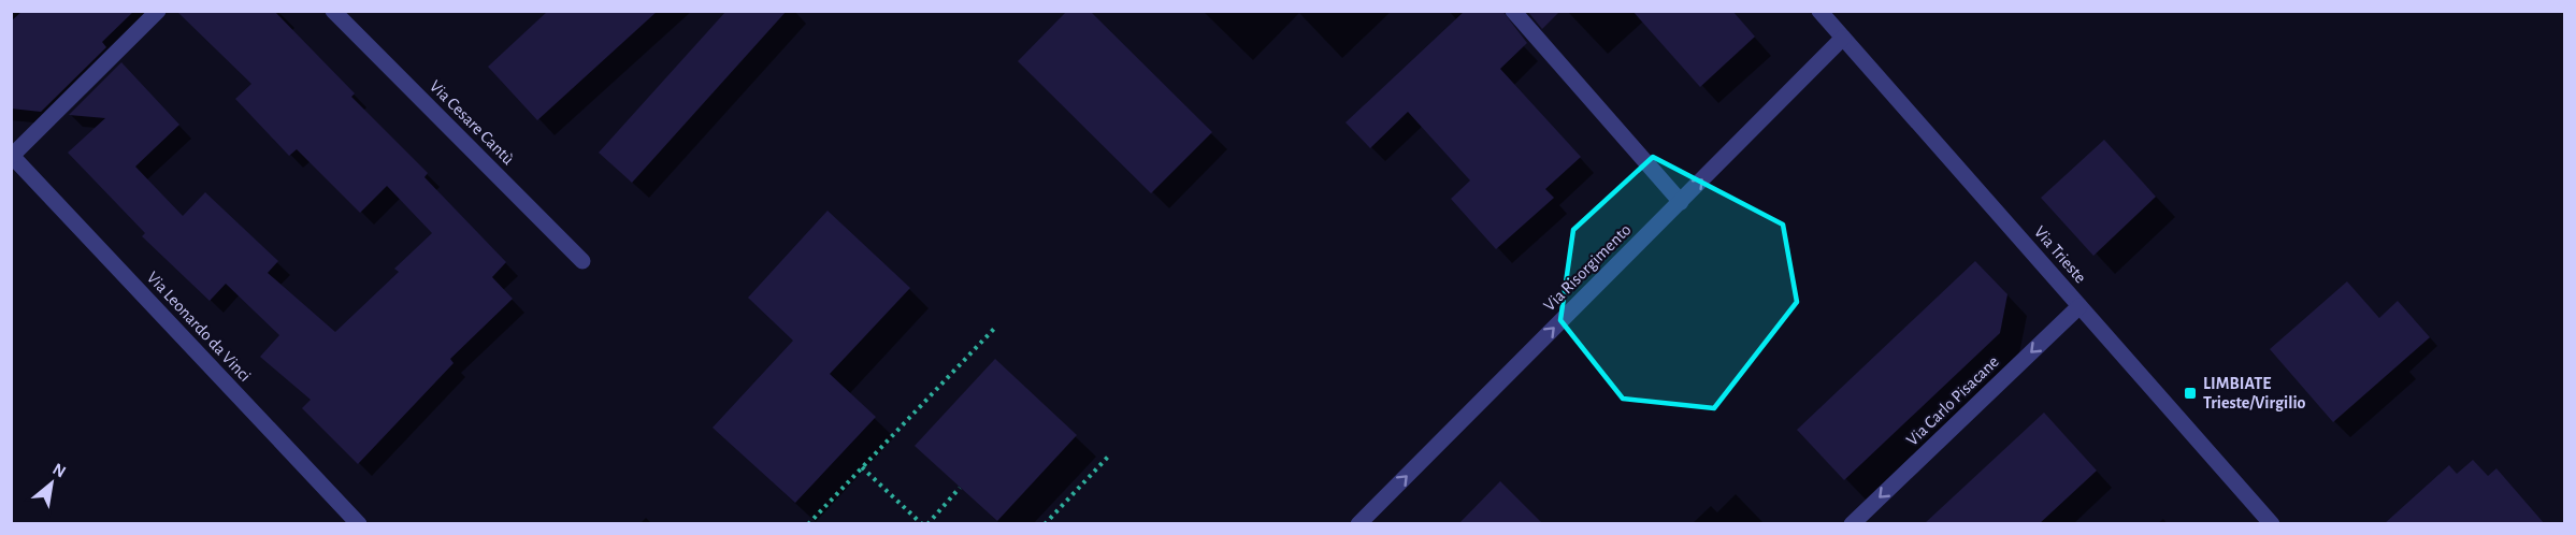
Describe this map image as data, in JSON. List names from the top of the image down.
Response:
{
  "streets": {
    "street": [
      "Via Cesare Cantù",
      "Via Trieste",
      "Via Risorgimento",
      "Via Leonardo da Vinci",
      "Via Carlo Pisacane"
    ]
  },
  "crossings": [
    ["Via Trieste", "Via Risorgimento"],
    ["Via Trieste", "Via Carlo Pisacane"]
  ],
  "one_way": ["Via Risorgimento", "Via Carlo Pisacane"],
  "places": {
    "transit": ["LIMBIATE Trieste/Virgilio"]
  },
  "north": "top right"
}
